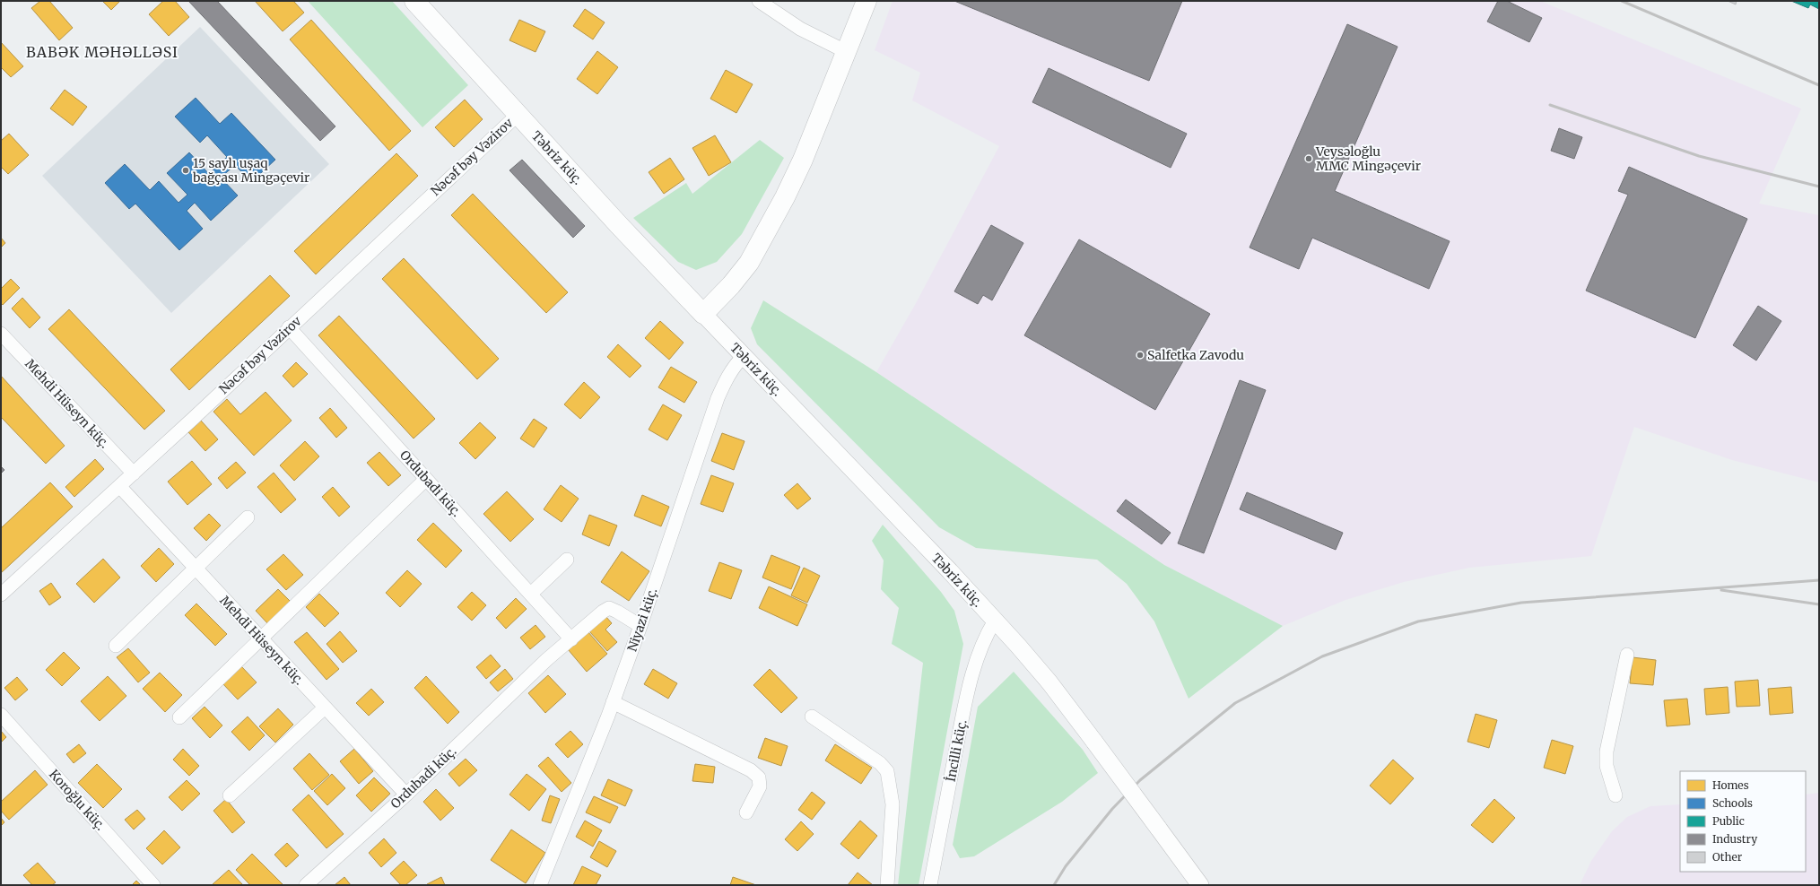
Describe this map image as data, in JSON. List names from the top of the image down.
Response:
{
  "streets": {
    "main road": ["Təbriz küç."],
    "street": [
      "Nəcəf bəy Vəzirov",
      "Mehdi Hüseyn küç.",
      "Ordubadi küç.",
      "Niyazi küç.",
      "İncilli küç.",
      "Koroğlu küç."
    ]
  },
  "crossings": [
    ["Nəcəf bəy Vəzirov", "Təbriz küç."],
    ["Nəcəf bəy Vəzirov", "Mehdi Hüseyn küç."],
    ["Nəcəf bəy Vəzirov", "Ordubadi küç."],
    ["Təbriz küç.", "Niyazi küç."],
    ["Təbriz küç.", "İncilli küç."],
    ["Mehdi Hüseyn küç.", "Ordubadi küç."],
    ["Ordubadi küç.", "Niyazi küç."]
  ],
  "districts": ["BABƏK MƏHƏLLƏSI"],
  "places": ["Veysəloğlu MMC Mingəçevir", "15 saylı uşaq bağçası Mingəçevir", "Salfetka Zavodu"],
  "legend": [
    "Homes",
    "Schools",
    "Public",
    "Industry",
    "Other"
  ]
}
